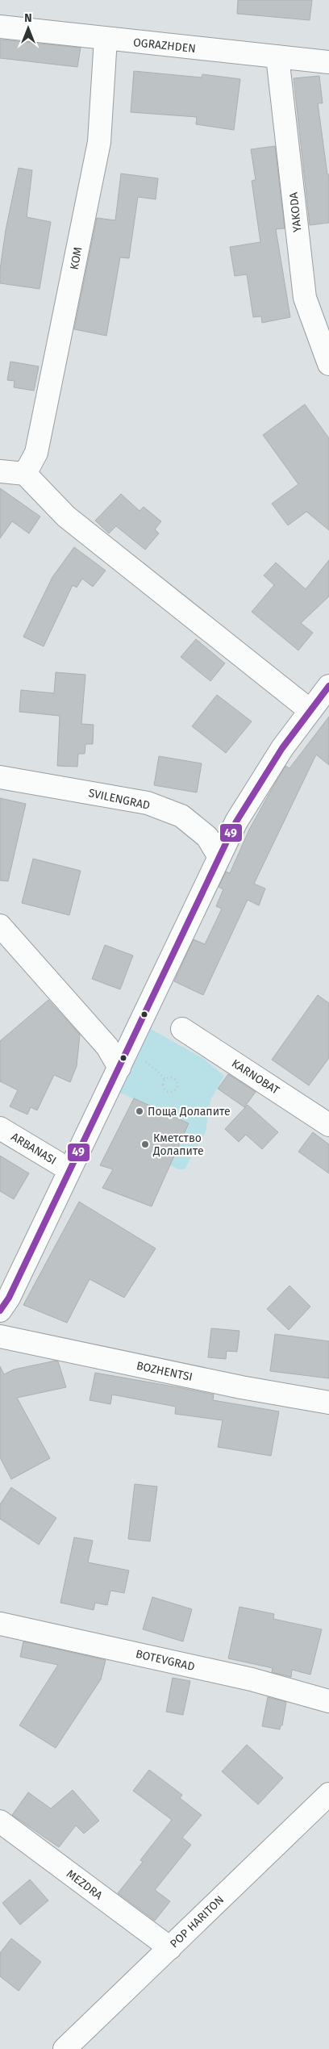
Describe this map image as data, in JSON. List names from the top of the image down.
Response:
{
  "streets": {
    "street": [
      "OGRAZHDEN",
      "YAKODA",
      "KOM",
      "SVILENGRAD",
      "KARNOBAT",
      "ARBANASI",
      "BOZHENTSI",
      "BOTEVGRAD",
      "MEZDRA",
      "POP HARITON"
    ]
  },
  "crossings": [
    ["OGRAZHDEN", "YAKODA"],
    ["OGRAZHDEN", "KOM"],
    ["MEZDRA", "POP HARITON"]
  ],
  "places": ["Поща Долапите", "Кметство Долапите"],
  "lines": ["transit line 49"],
  "north": "top"
}
